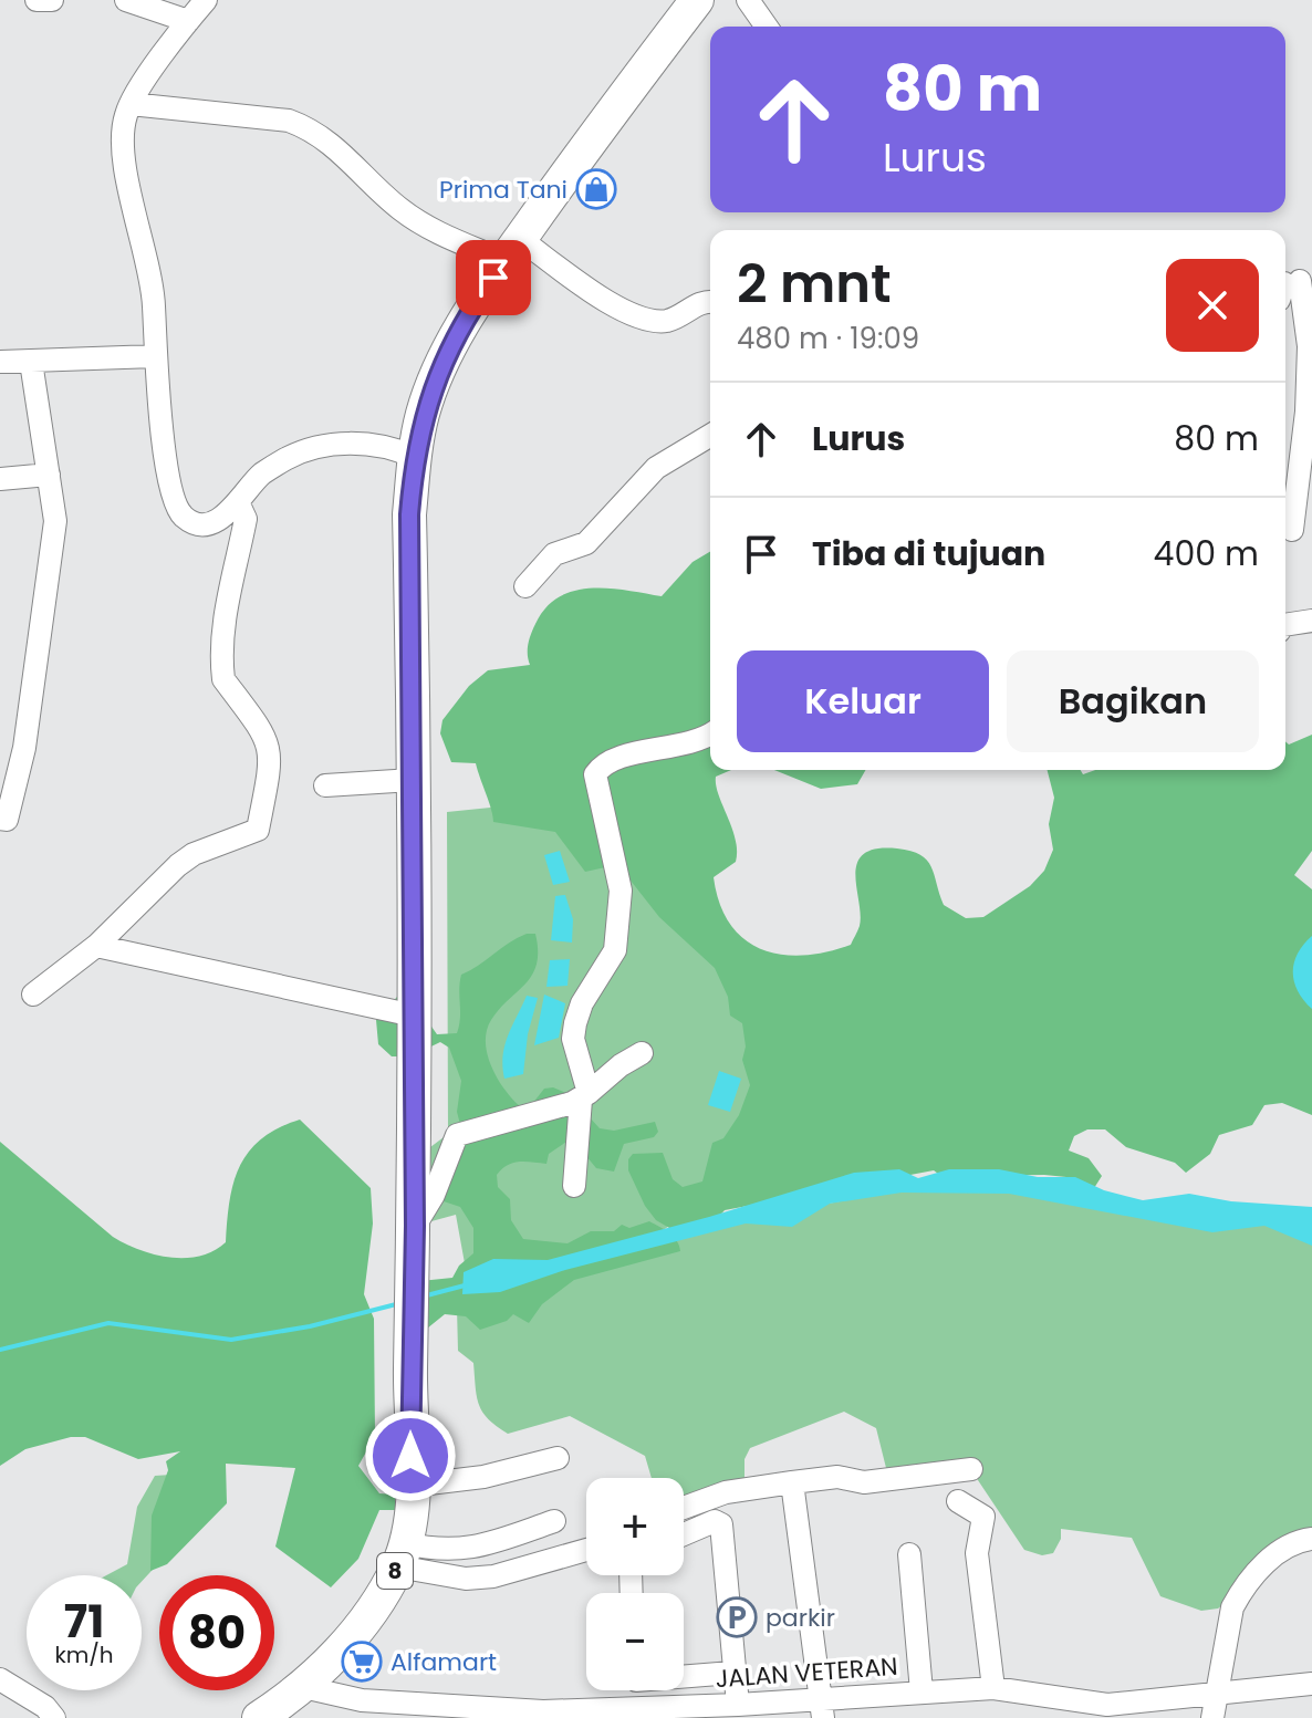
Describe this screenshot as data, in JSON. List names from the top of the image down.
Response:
{
  "streets": {
    "highway": ["8"],
    "street": ["JALAN VETERAN"]
  },
  "crossings": [
    ["8", "JALAN VETERAN"]
  ],
  "places": {
    "shop": ["Prima Tani"],
    "parking": ["parkir"],
    "supermarket": ["Alfamart"]
  },
  "page": {
    "turn": ["80 m", "Lurus"],
    "heading": ["2 mnt", "480 m · 19:09"],
    "list": [
      {
        "name": "Lurus",
        "value": "80 m"
      },
      {
        "name": "Tiba di tujuan",
        "value": "400 m"
      }
    ],
    "buttons": ["Keluar", "Bagikan"],
    "map_buttons": ["+", "−"],
    "speed": "71 km/h",
    "limit": "80"
  }
}
